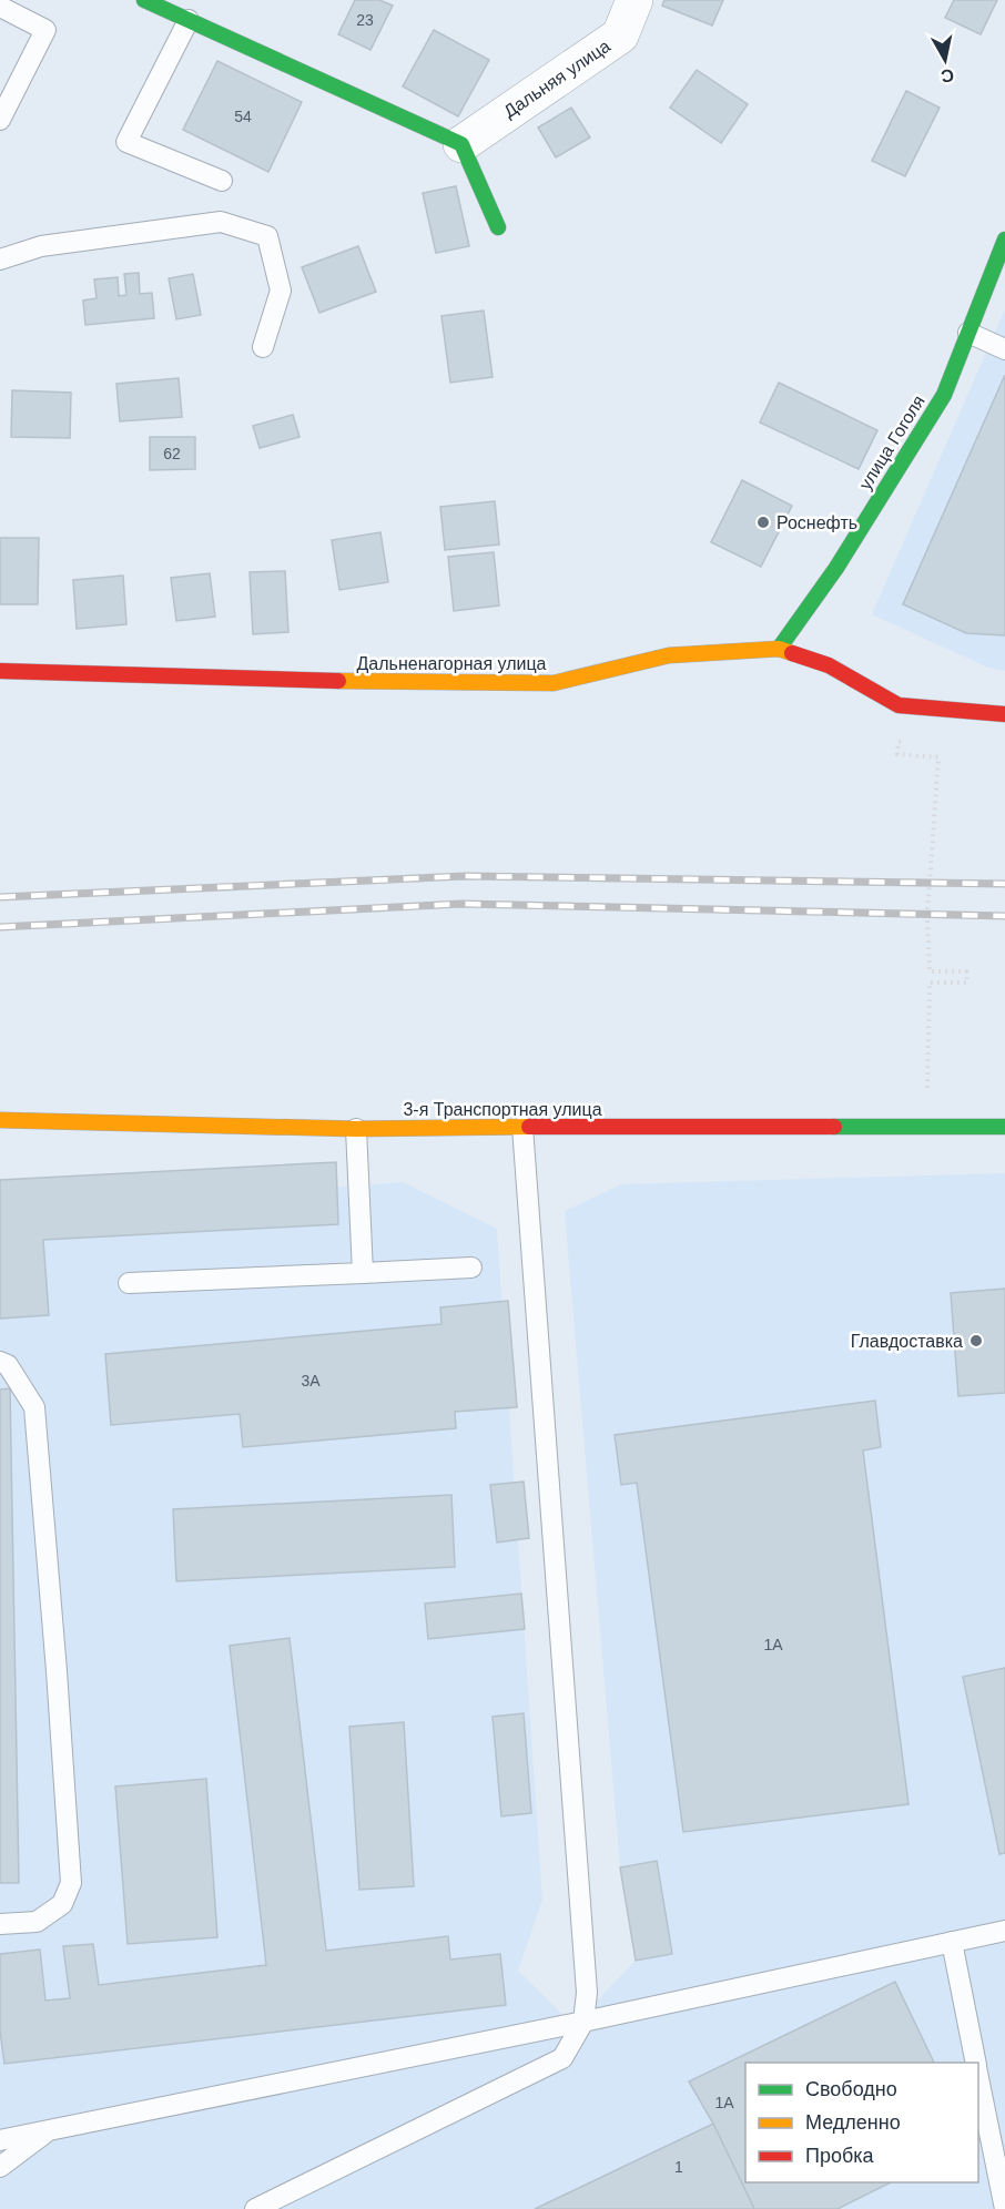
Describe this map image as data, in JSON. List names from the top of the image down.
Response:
{
  "streets": {
    "street": [
      "Дальняя улица",
      "улица Гоголя",
      "Дальненагорная улица",
      "3-я Транспортная улица"
    ]
  },
  "crossings": [
    ["улица Гоголя", "Дальненагорная улица"]
  ],
  "places": ["Роснефть", "Главдоставка"],
  "house_numbers": [
    "23",
    "54",
    "62",
    "3А",
    "1А",
    "1А",
    "1"
  ],
  "legend": ["Свободно", "Медленно", "Пробка"],
  "north": "bottom"
}
